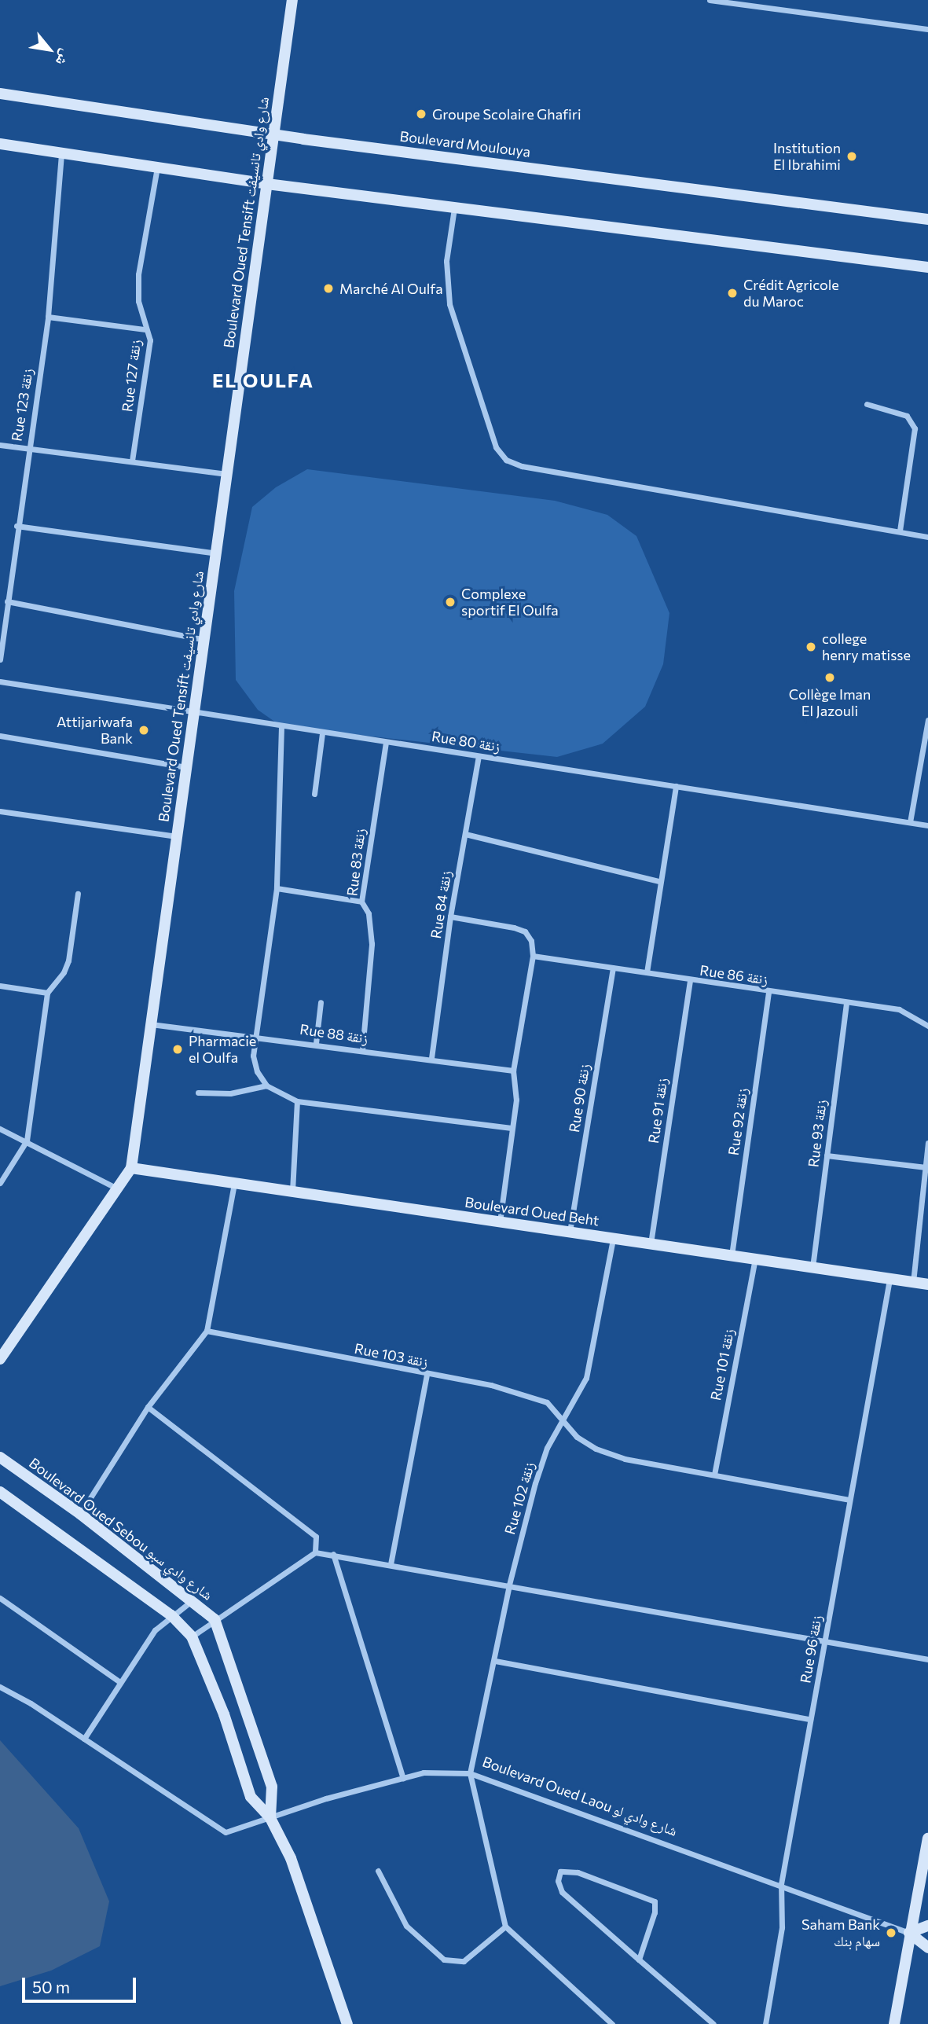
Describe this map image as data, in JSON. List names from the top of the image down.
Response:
{
  "streets": {
    "street": [
      "Boulevard Moulouya",
      "Boulevard Oued Tensift شارع وادي تانسيفت",
      "Rue 127 زنقة",
      "Rue 123 زنقة",
      "Rue 80 زنقة",
      "Rue 83 زنقة",
      "Rue 84 زنقة",
      "Rue 86 زنقة",
      "Rue 88 زنقة",
      "Rue 90 زنقة",
      "Rue 91 زنقة",
      "Rue 92 زنقة",
      "Rue 93 زنقة",
      "Boulevard Oued Beht",
      "Rue 103 زنقة",
      "Rue 101 زنقة",
      "Rue 102 زنقة",
      "Boulevard Oued Sebou شارع وادي سبو",
      "Rue 96 زنقة",
      "Boulevard Oued Laou شارع وادي لو"
    ]
  },
  "crossings": [
    ["Boulevard Moulouya", "Boulevard Oued Tensift شارع وادي تانسيفت"],
    ["Boulevard Oued Tensift شارع وادي تانسيفت", "Rue 80 زنقة"],
    ["Boulevard Oued Tensift شارع وادي تانسيفت", "Rue 88 زنقة"],
    ["Boulevard Oued Tensift شارع وادي تانسيفت", "Boulevard Oued Beht"],
    ["Rue 80 زنقة", "Rue 83 زنقة"],
    ["Rue 80 زنقة", "Rue 84 زنقة"],
    ["Rue 83 زنقة", "Rue 88 زنقة"],
    ["Rue 84 زنقة", "Rue 88 زنقة"],
    ["Rue 86 زنقة", "Rue 90 زنقة"],
    ["Rue 86 زنقة", "Rue 91 زنقة"],
    ["Rue 86 زنقة", "Rue 92 زنقة"],
    ["Rue 86 زنقة", "Rue 93 زنقة"],
    ["Rue 90 زنقة", "Boulevard Oued Beht"],
    ["Rue 91 زنقة", "Boulevard Oued Beht"],
    ["Rue 92 زنقة", "Boulevard Oued Beht"],
    ["Rue 93 زنقة", "Boulevard Oued Beht"],
    ["Boulevard Oued Beht", "Rue 101 زنقة"],
    ["Boulevard Oued Beht", "Rue 102 زنقة"],
    ["Boulevard Oued Beht", "Rue 96 زنقة"],
    ["Rue 103 زنقة", "Rue 101 زنقة"],
    ["Rue 103 زنقة", "Rue 102 زنقة"],
    ["Rue 103 زنقة", "Rue 96 زنقة"],
    ["Rue 102 زنقة", "Boulevard Oued Laou شارع وادي لو"],
    ["Boulevard Oued Sebou شارع وادي سبو", "Boulevard Oued Laou شارع وادي لو"],
    ["Rue 96 زنقة", "Boulevard Oued Laou شارع وادي لو"]
  ],
  "districts": ["EL OULFA"],
  "places": [
    "Groupe Scolaire Ghafiri",
    "Institution El Ibrahimi",
    "Marché Al Oulfa",
    "Crédit Agricole du Maroc",
    "Complexe sportif El Oulfa",
    "college henry matisse",
    "Collège Iman El Jazouli",
    "Attijariwafa Bank",
    "Pharmacie el Oulfa",
    "Saham Bank سهام بنك"
  ],
  "scale_bar": "50 m",
  "north": "bottom right"
}
